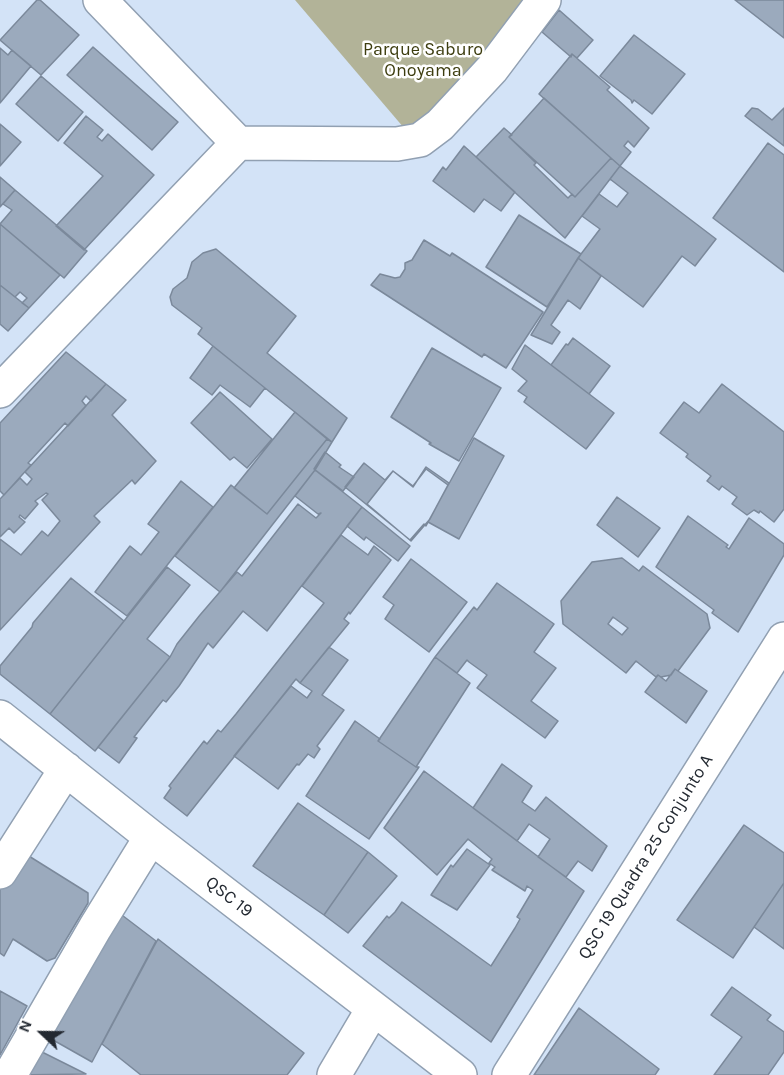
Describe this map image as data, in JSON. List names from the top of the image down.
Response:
{
  "streets": {
    "street": ["QSC 19 Quadra 25 Conjunto A", "QSC 19"]
  },
  "parks": ["Parque Saburo Onoyama"],
  "north": "left"
}
